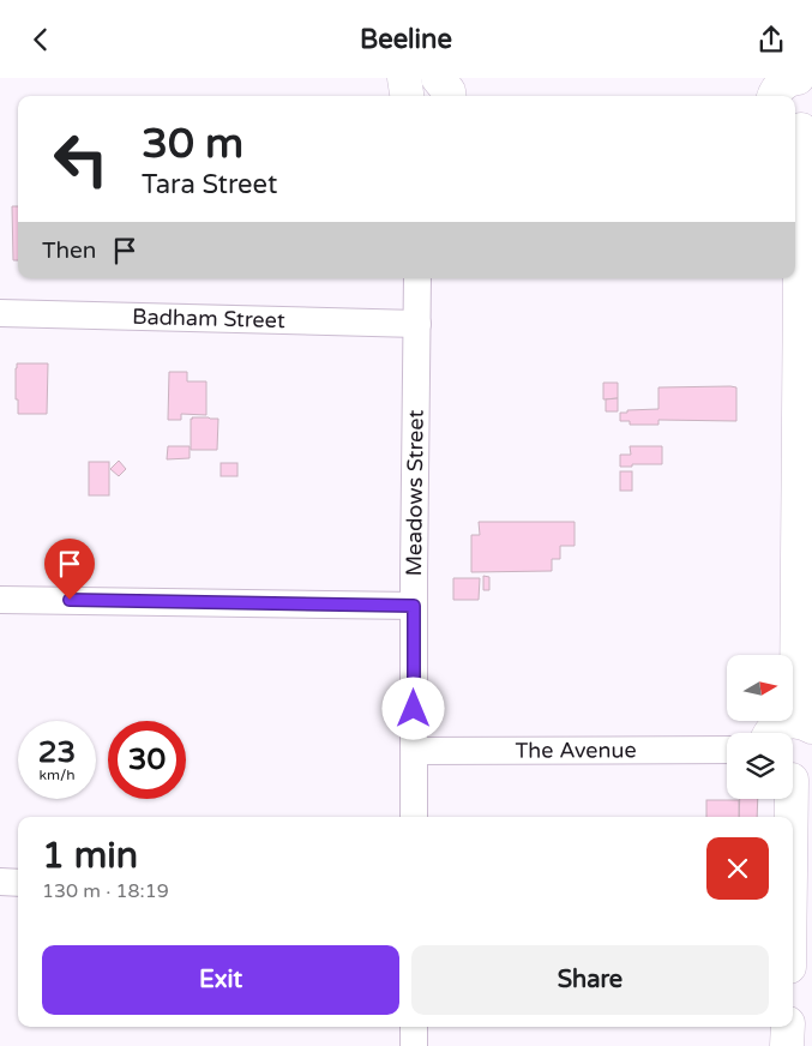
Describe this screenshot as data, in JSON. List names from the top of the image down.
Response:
{
  "streets": {
    "street": ["Badham Street", "Meadows Street", "The Avenue"]
  },
  "crossings": [
    ["Badham Street", "Meadows Street"],
    ["Meadows Street", "The Avenue"]
  ],
  "north": "right",
  "page": {
    "header": "Beeline",
    "turn": ["30 m", "Tara Street"],
    "then": "Then",
    "speed": "23 km/h",
    "limit": "30",
    "heading": ["1 min", "130 m · 18:19"],
    "buttons": ["Exit", "Share"]
  }
}
